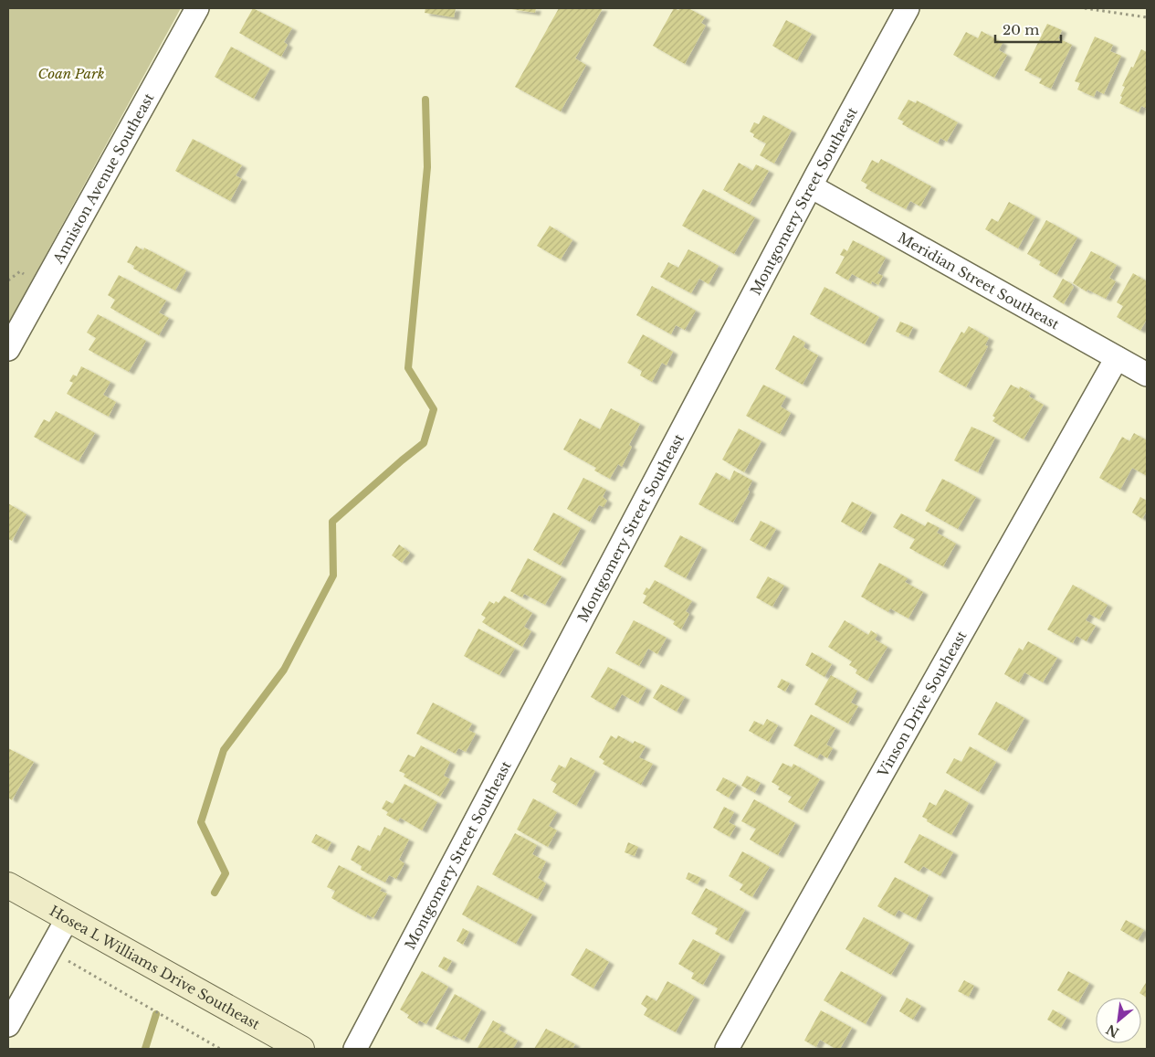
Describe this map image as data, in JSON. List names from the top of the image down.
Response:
{
  "streets": {
    "street": [
      "Anniston Avenue Southeast",
      "Montgomery Street Southeast",
      "Meridian Street Southeast",
      "Vinson Drive Southeast",
      "Hosea L Williams Drive Southeast"
    ]
  },
  "crossings": [
    ["Montgomery Street Southeast", "Meridian Street Southeast"],
    ["Meridian Street Southeast", "Vinson Drive Southeast"]
  ],
  "parks": ["Coan Park"],
  "scale_bar": "20 m",
  "north": "bottom left"
}
